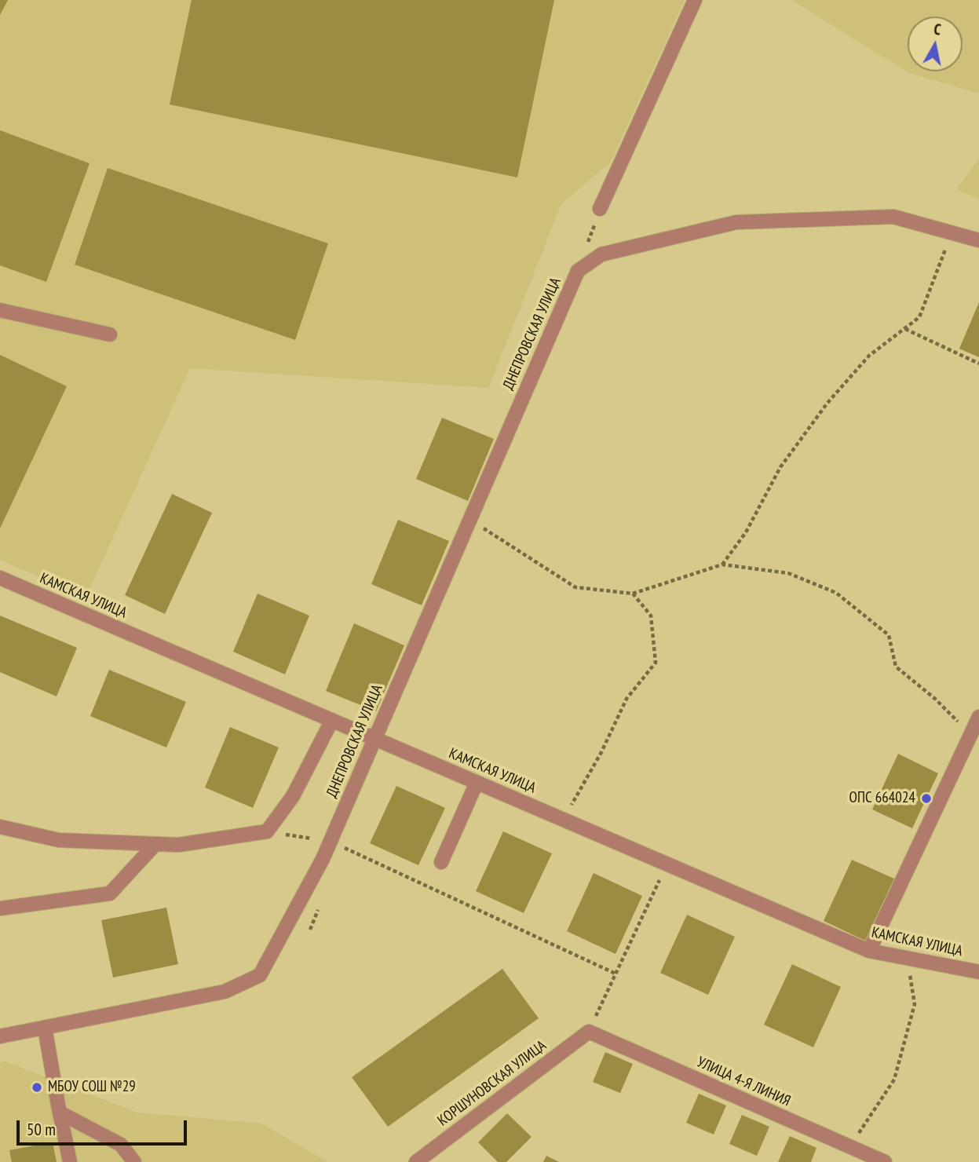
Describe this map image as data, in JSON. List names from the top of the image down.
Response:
{
  "streets": {
    "street": [
      "ДНЕПРОВСКАЯ УЛИЦА",
      "КАМСКАЯ УЛИЦА",
      "УЛИЦА 4-Я ЛИНИЯ",
      "КОРШУНОВСКАЯ УЛИЦА"
    ]
  },
  "crossings": [
    ["ДНЕПРОВСКАЯ УЛИЦА", "КАМСКАЯ УЛИЦА"],
    ["УЛИЦА 4-Я ЛИНИЯ", "КОРШУНОВСКАЯ УЛИЦА"]
  ],
  "places": ["ОПС 664024", "МБОУ СОШ №29"],
  "scale_bar": "50 m",
  "north": "top"
}
